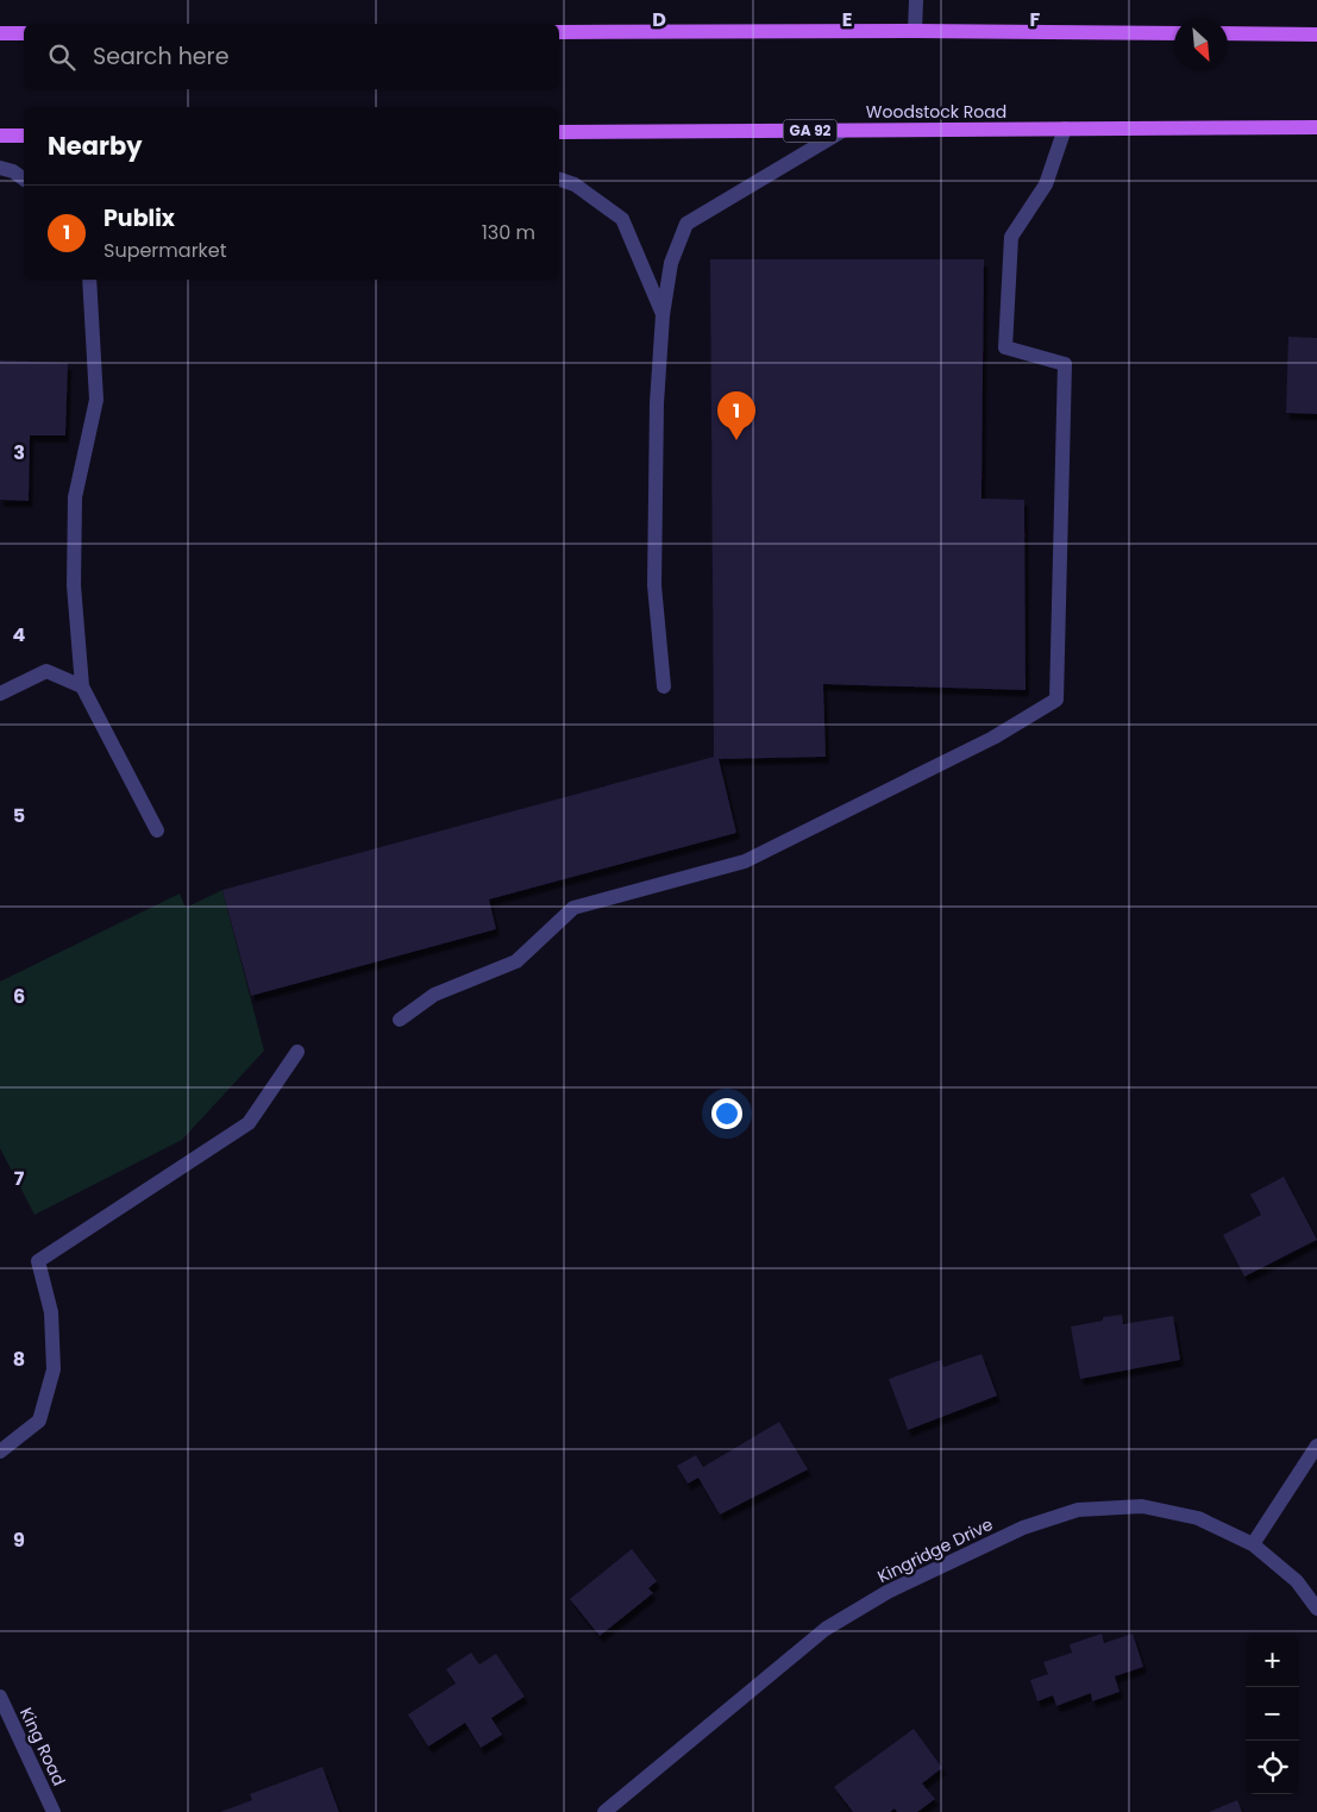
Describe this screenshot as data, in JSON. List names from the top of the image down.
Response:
{
  "streets": {
    "main road": ["Woodstock Road", "GA 92"],
    "street": ["Kingridge Drive", "King Road"]
  },
  "north": "bottom right",
  "page": {
    "search": "Search here",
    "heading": "Nearby",
    "list": [
      {
        "mark": "1",
        "name": "Publix",
        "note": "Supermarket",
        "value": "130 m"
      }
    ],
    "pins": "1",
    "map_buttons": ["+", "−"]
  },
  "grid": {
    "columns": ["D", "E", "F"],
    "rows": [
      "3",
      "4",
      "5",
      "6",
      "7",
      "8",
      "9"
    ]
  }
}
